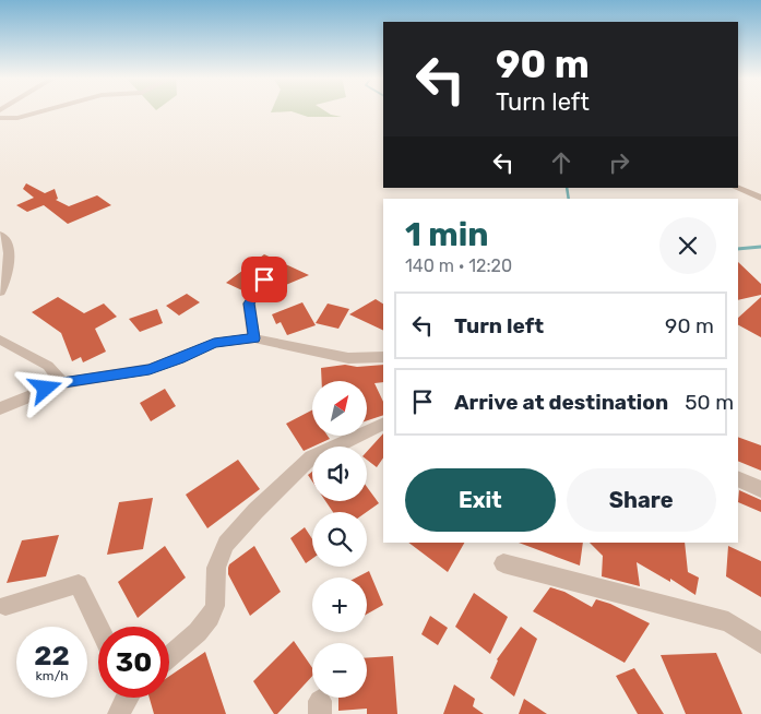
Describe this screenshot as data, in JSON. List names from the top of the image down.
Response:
{
  "north": "top right",
  "page": {
    "turn": ["90 m", "Turn left"],
    "heading": ["1 min", "140 m · 12:20"],
    "list": [
      {
        "name": "Turn left",
        "value": "90 m"
      },
      {
        "name": "Arrive at destination",
        "value": "50 m"
      }
    ],
    "map_buttons": ["+", "−"],
    "buttons": ["Exit", "Share"],
    "speed": "22 km/h",
    "limit": "30"
  }
}
